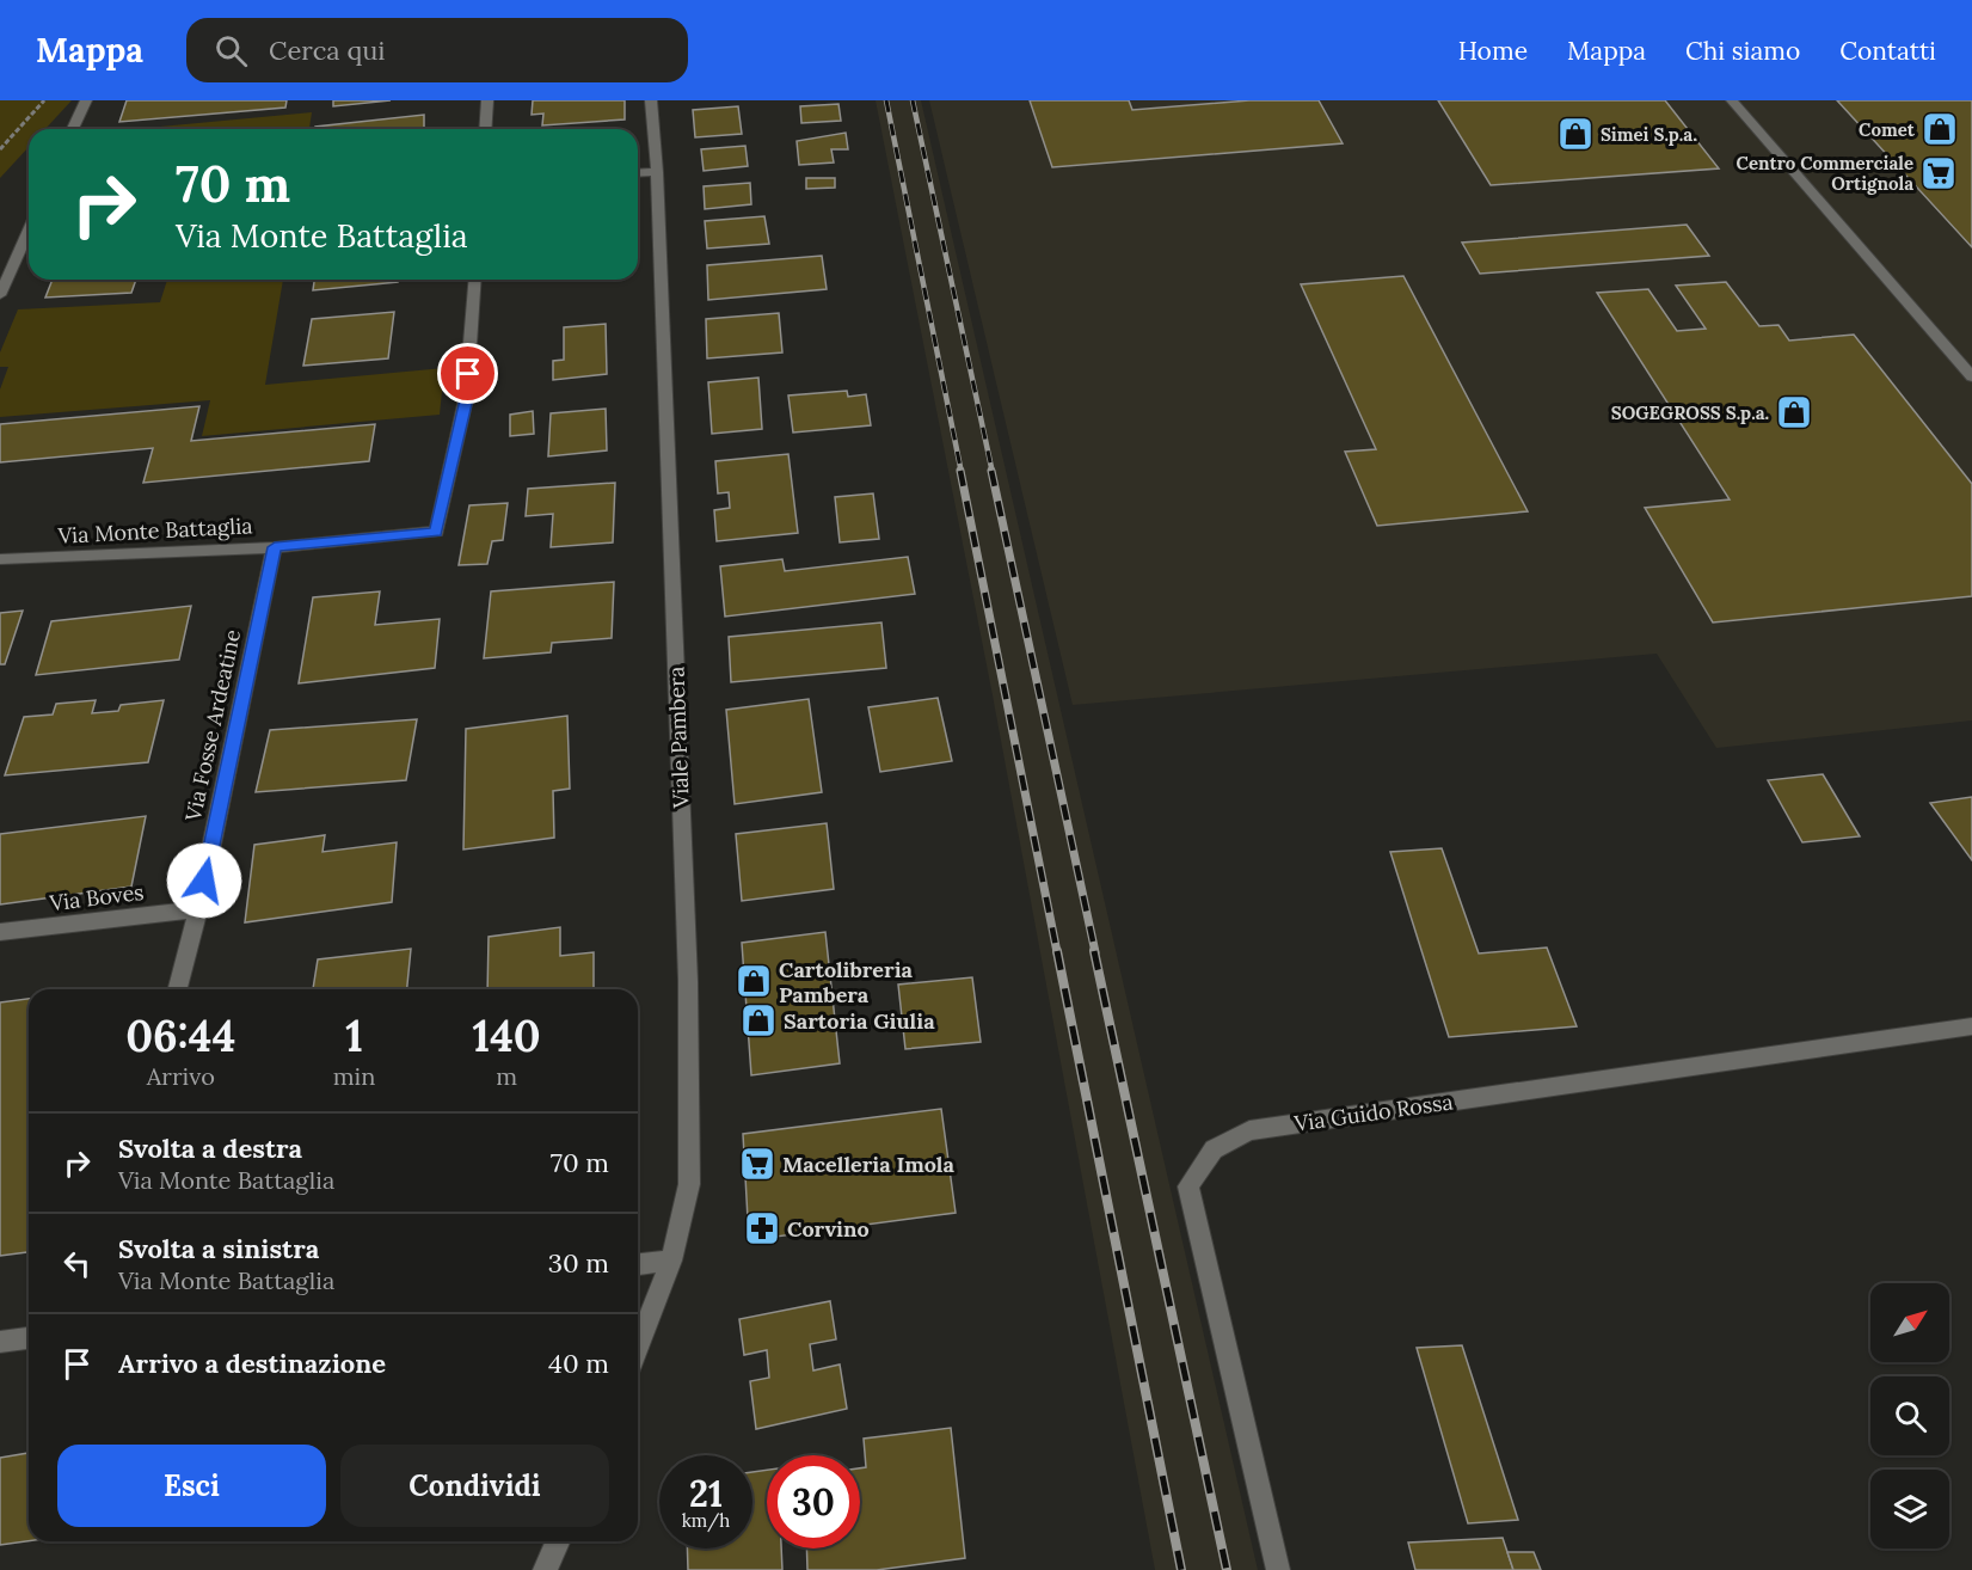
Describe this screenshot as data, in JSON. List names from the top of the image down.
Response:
{
  "streets": {
    "street": [
      "Via Monte Battaglia",
      "Via Fosse Ardeatine",
      "Viale Pambera",
      "Via Boves",
      "Via Guido Rossa"
    ]
  },
  "crossings": [
    ["Via Monte Battaglia", "Via Fosse Ardeatine"],
    ["Via Fosse Ardeatine", "Via Boves"]
  ],
  "places": {
    "shop": [
      "Comet",
      "Simei S.p.a.",
      "SOGEGROSS S.p.a.",
      "Cartolibreria Pambera",
      "Sartoria Giulia"
    ],
    "supermarket": ["Centro Commerciale Ortignola", "Macelleria Imola"],
    "pharmacy": ["Corvino"]
  },
  "north": "top right",
  "page": {
    "header": "Mappa",
    "search": "Cerca qui",
    "nav": [
      "Home",
      "Mappa",
      "Chi siamo",
      "Contatti"
    ],
    "turn": ["70 m", "Via Monte Battaglia"],
    "eta": [
      "06:44",
      "Arrivo",
      "1",
      "min",
      "140",
      "m"
    ],
    "list": [
      {
        "name": "Svolta a destra",
        "note": "Via Monte Battaglia",
        "value": "70 m"
      },
      {
        "name": "Svolta a sinistra",
        "note": "Via Monte Battaglia",
        "value": "30 m"
      },
      {
        "name": "Arrivo a destinazione",
        "value": "40 m"
      }
    ],
    "buttons": ["Esci", "Condividi"],
    "speed": "21 km/h",
    "limit": "30"
  }
}
